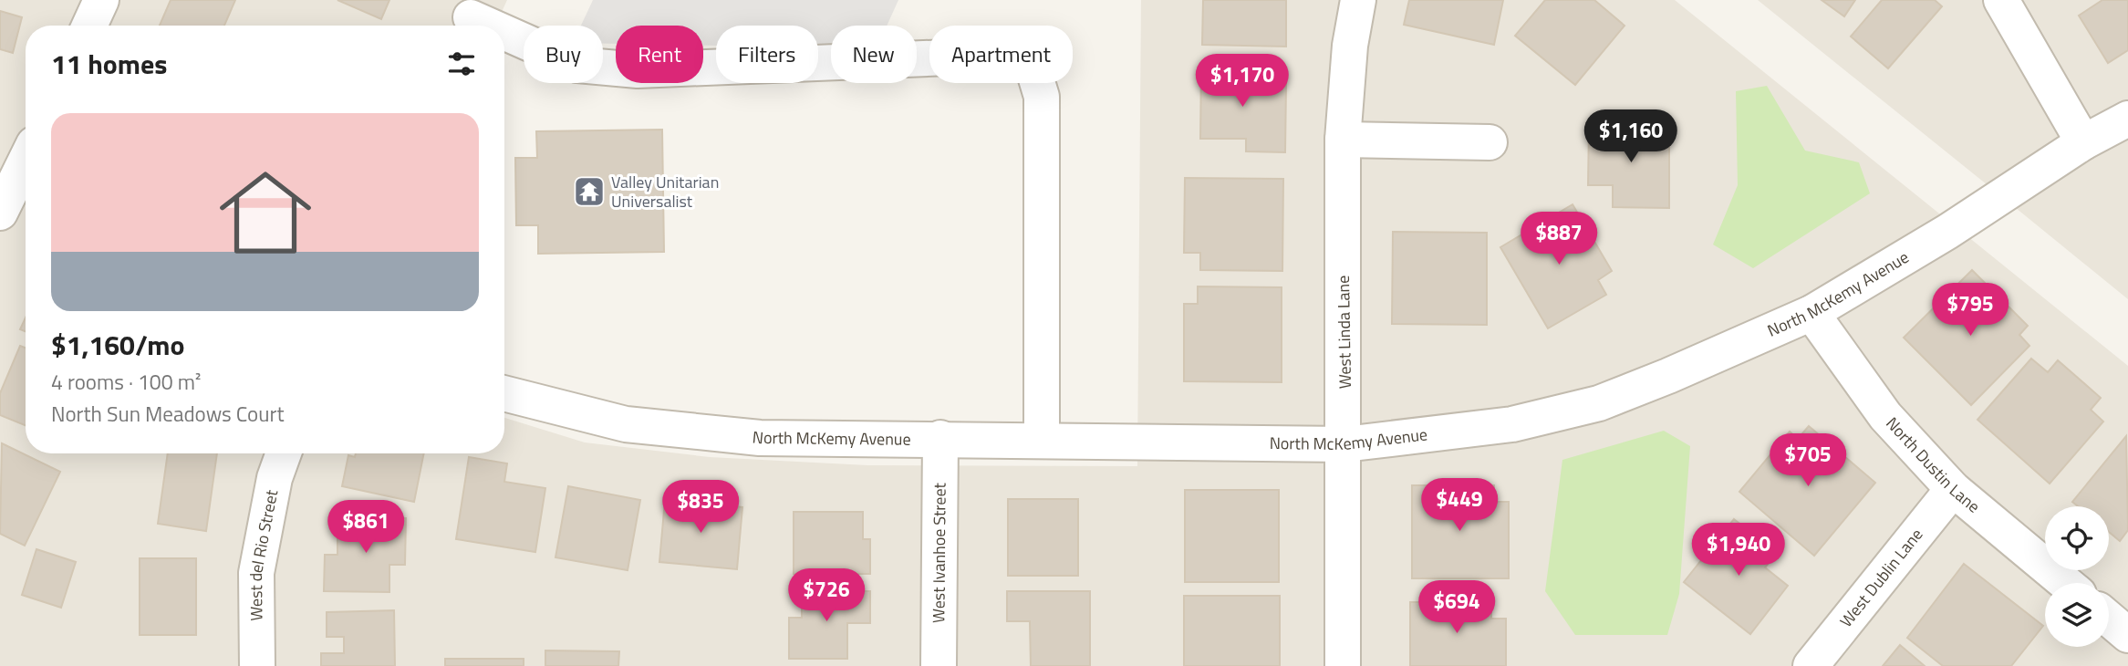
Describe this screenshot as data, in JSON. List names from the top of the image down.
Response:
{
  "streets": {
    "street": [
      "North McKemy Avenue",
      "West Linda Lane",
      "North Dustin Lane",
      "West Ivanhoe Street",
      "West del Rio Street",
      "West Dublin Lane"
    ]
  },
  "crossings": [
    ["North McKemy Avenue", "West Linda Lane"],
    ["North McKemy Avenue", "North Dustin Lane"],
    ["North McKemy Avenue", "West Ivanhoe Street"],
    ["North Dustin Lane", "West Dublin Lane"]
  ],
  "places": {
    "temple": ["Valley Unitarian Universalist"]
  },
  "page": {
    "chip": [
      "Buy",
      "Rent",
      "Filters",
      "New",
      "Apartment"
    ],
    "heading": "11 homes",
    "price": [
      "$1,170",
      "$1,160",
      "$887",
      "$795",
      "$705",
      "$449",
      "$835",
      "$861",
      "$1,940",
      "$726",
      "$694"
    ],
    "list": [
      {
        "name": "$1,160/mo",
        "note": "4 rooms · 100 m² · North Sun Meadows Court"
      }
    ]
  }
}
